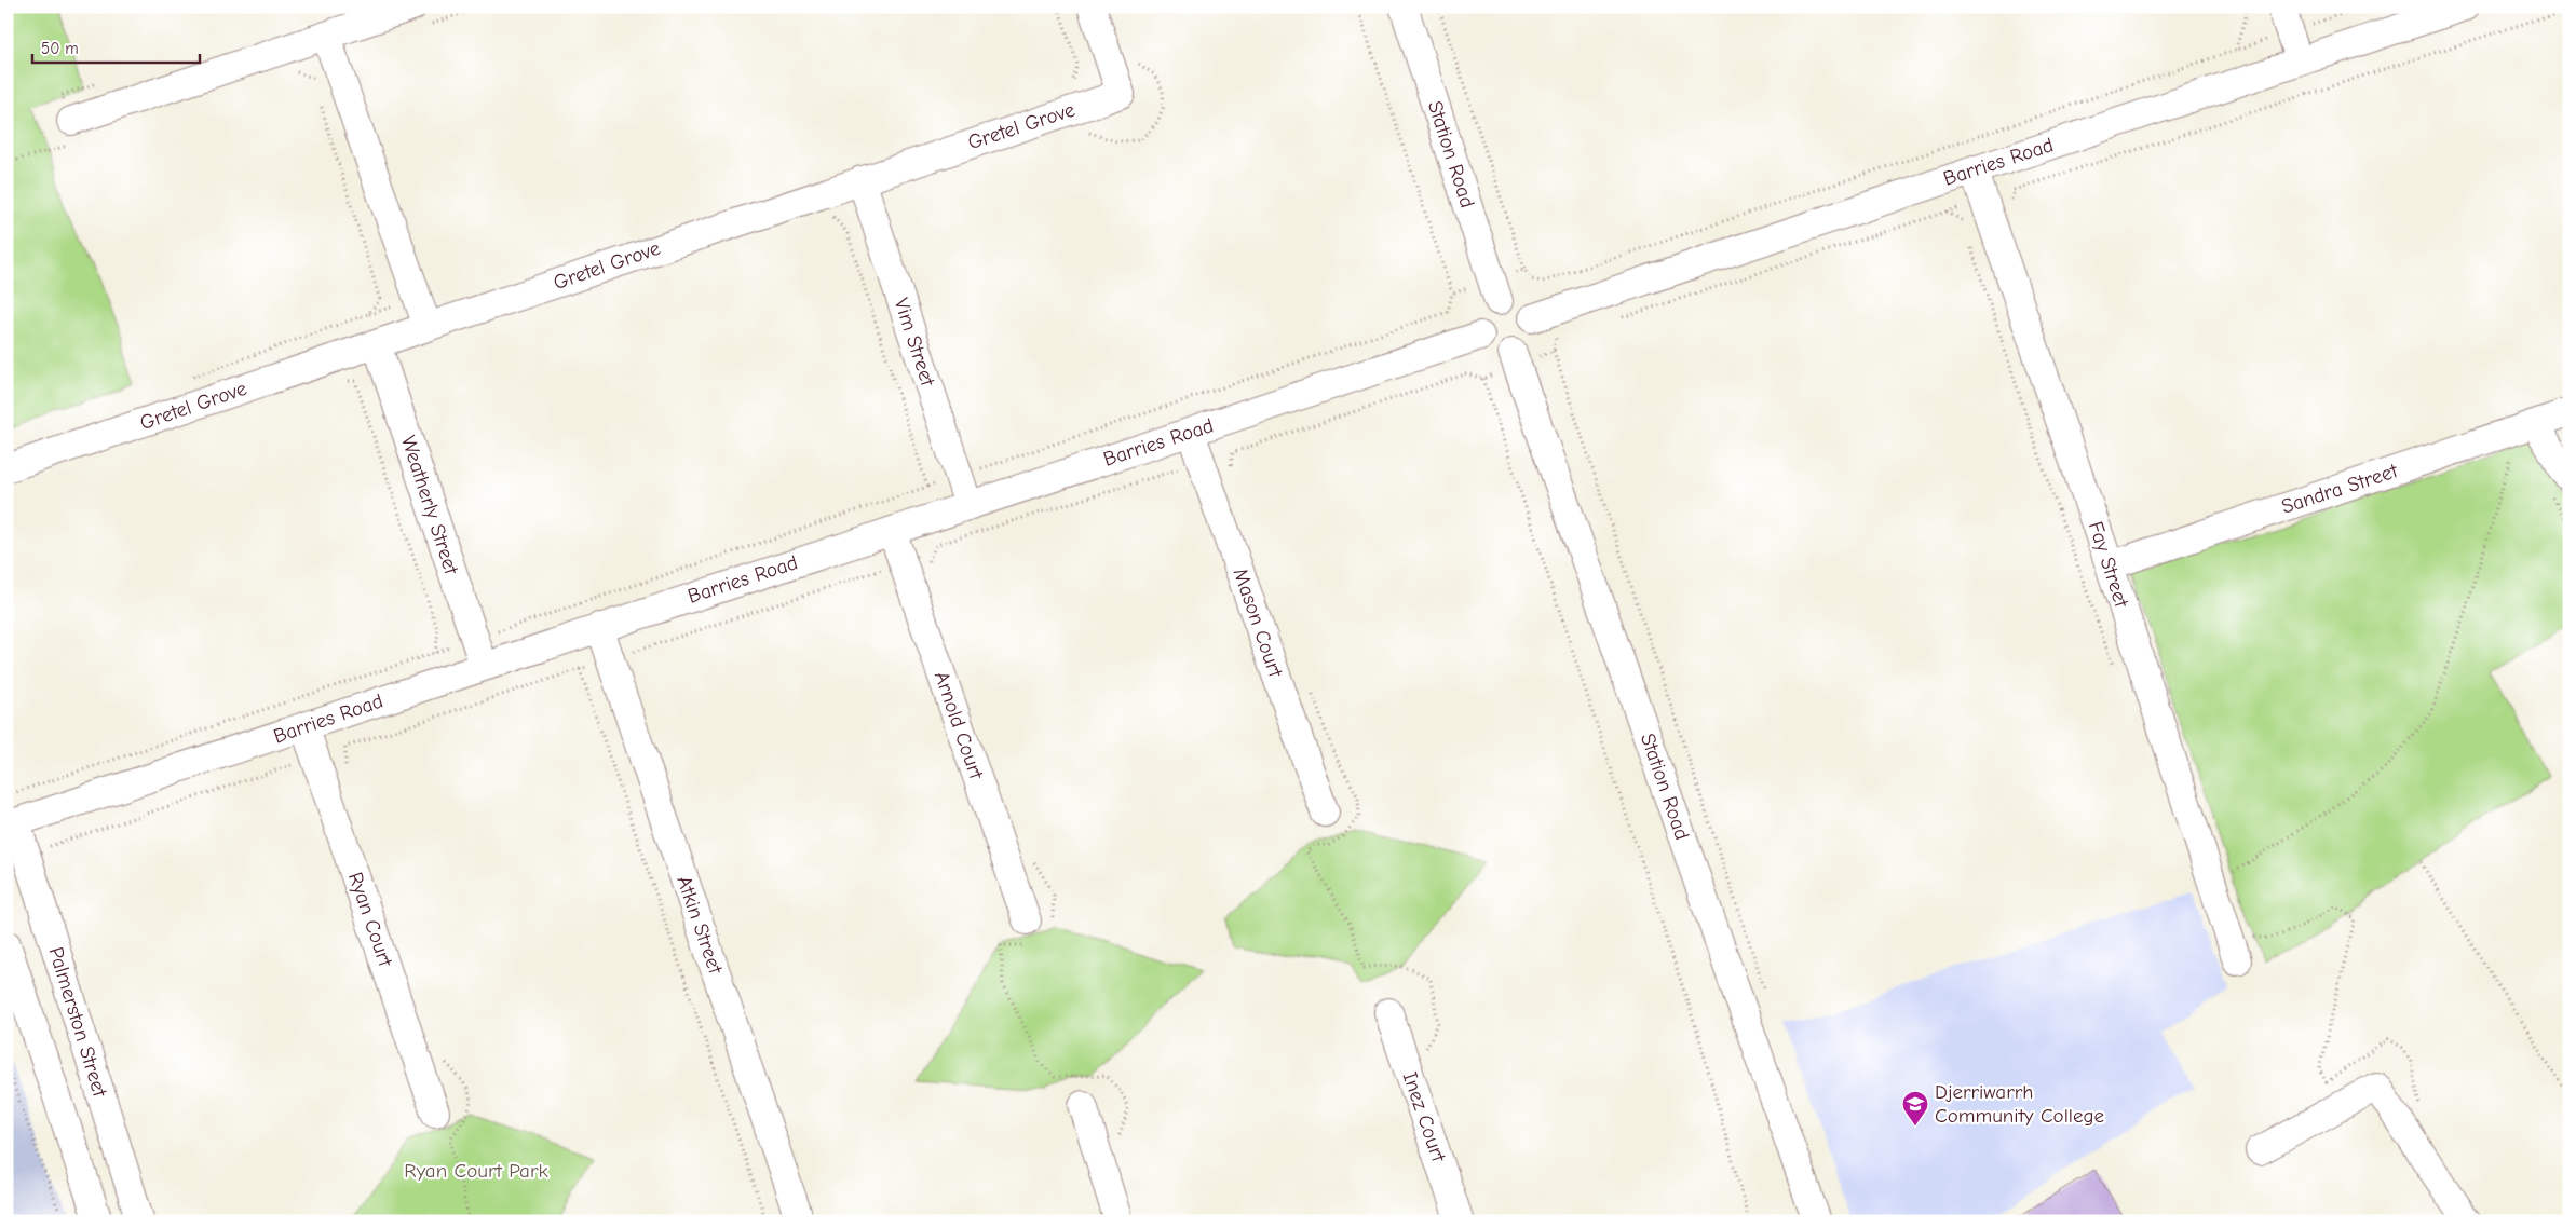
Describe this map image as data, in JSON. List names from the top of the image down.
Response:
{
  "streets": {
    "street": [
      "Gretel Grove",
      "Station Road",
      "Barries Road",
      "Vim Street",
      "Sandra Street",
      "Weatherly Street",
      "Fay Street",
      "Mason Court",
      "Arnold Court",
      "Ryan Court",
      "Atkin Street",
      "Palmerston Street",
      "Inez Court"
    ]
  },
  "crossings": [
    ["Gretel Grove", "Vim Street"],
    ["Gretel Grove", "Weatherly Street"],
    ["Station Road", "Barries Road"],
    ["Barries Road", "Vim Street"],
    ["Barries Road", "Weatherly Street"],
    ["Barries Road", "Fay Street"],
    ["Barries Road", "Mason Court"],
    ["Barries Road", "Arnold Court"],
    ["Barries Road", "Ryan Court"],
    ["Barries Road", "Atkin Street"],
    ["Barries Road", "Palmerston Street"],
    ["Sandra Street", "Fay Street"]
  ],
  "parks": ["Ryan Court Park"],
  "places": {
    "school or university": ["Djerriwarrh Community College"]
  },
  "scale_bar": "50 m"
}
